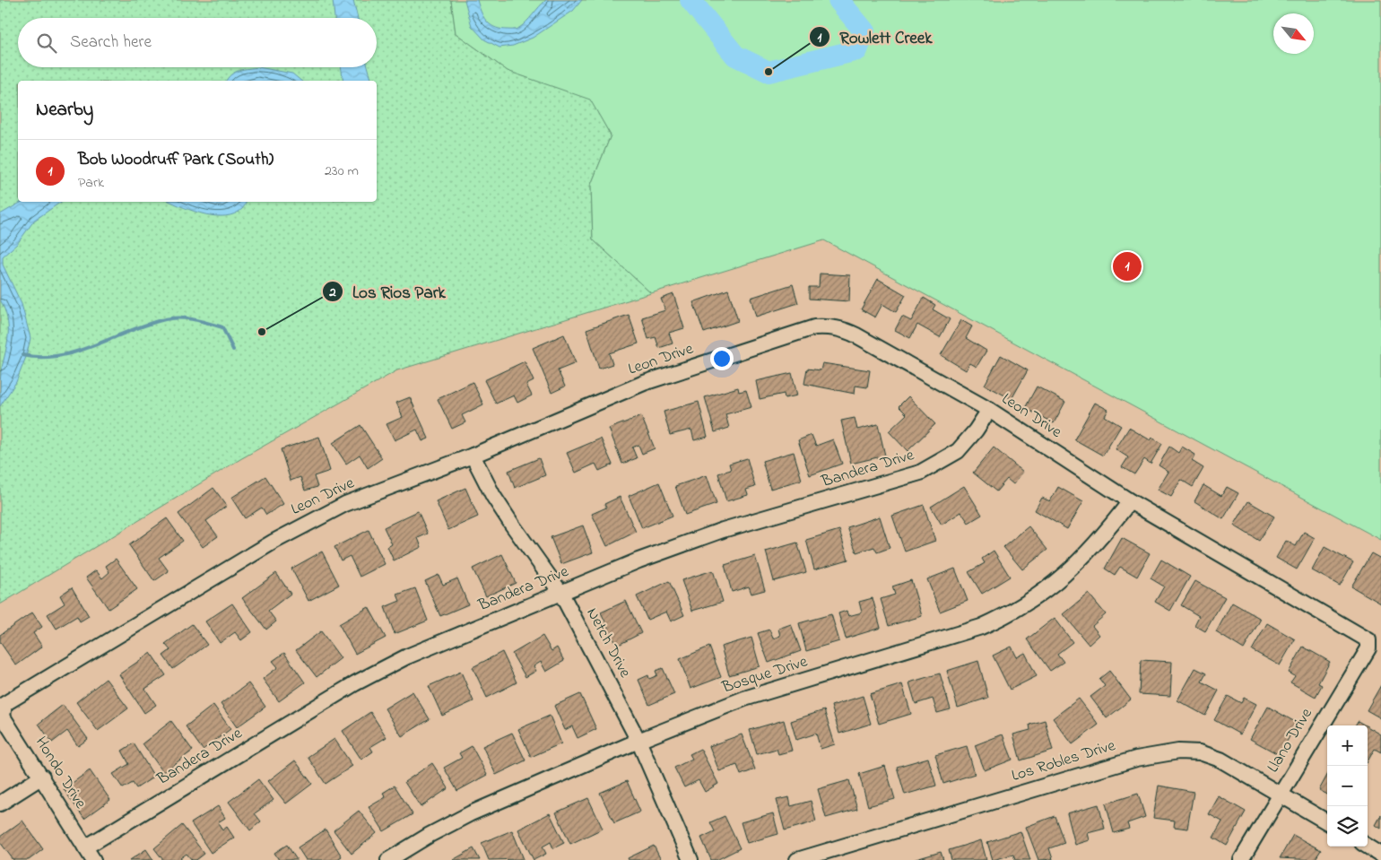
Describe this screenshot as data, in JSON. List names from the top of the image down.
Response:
{
  "streets": {
    "street": [
      "Leon Drive",
      "Bandera Drive",
      "Netch Drive",
      "Bosque Drive",
      "Llano Drive",
      "Los Robles Drive",
      "Hondo Drive"
    ]
  },
  "crossings": [
    ["Leon Drive", "Bandera Drive"],
    ["Leon Drive", "Netch Drive"],
    ["Leon Drive", "Bosque Drive"],
    ["Leon Drive", "Llano Drive"],
    ["Leon Drive", "Hondo Drive"],
    ["Bandera Drive", "Netch Drive"],
    ["Bandera Drive", "Hondo Drive"],
    ["Netch Drive", "Bosque Drive"],
    ["Llano Drive", "Los Robles Drive"]
  ],
  "places": ["Rowlett Creek", "Los Rios Park"],
  "north": "bottom right",
  "page": {
    "search": "Search here",
    "heading": "Nearby",
    "list": [
      {
        "mark": "1",
        "name": "Bob Woodruff Park (South)",
        "note": "Park",
        "value": "230 m"
      }
    ],
    "pins": "1",
    "map_buttons": ["+", "−"]
  }
}
